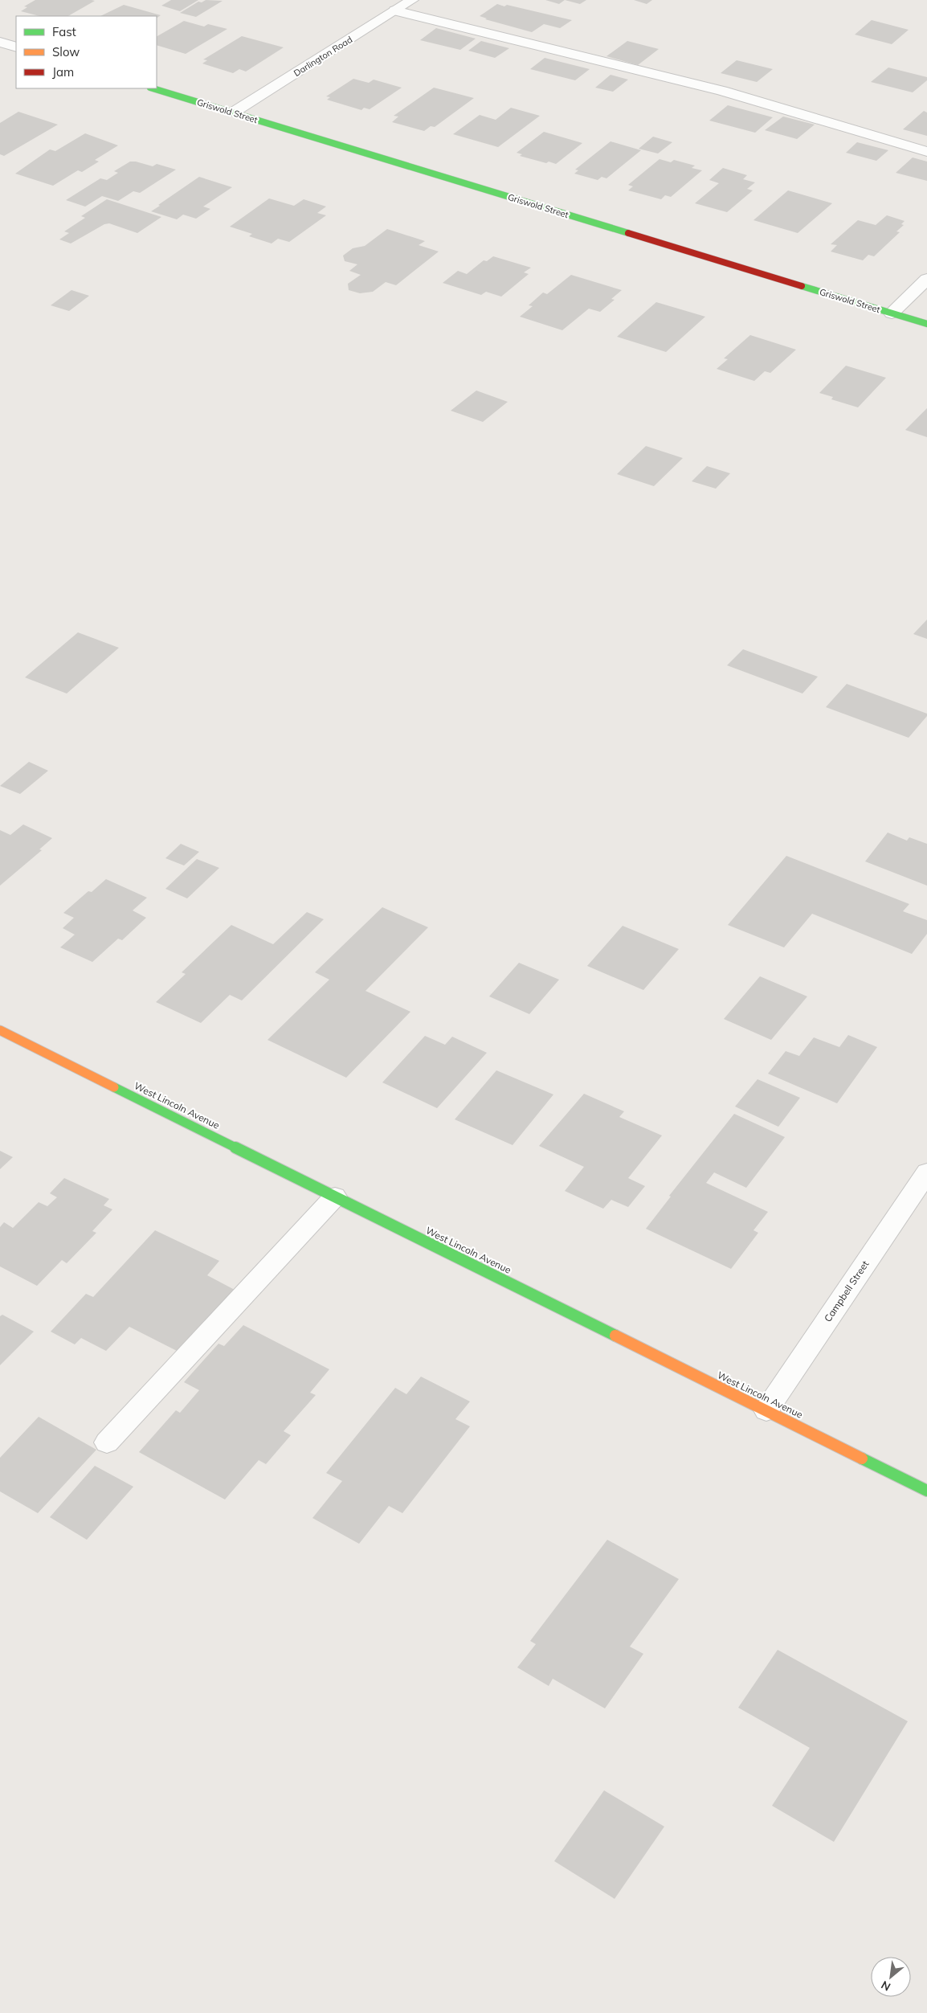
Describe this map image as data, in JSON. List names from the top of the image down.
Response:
{
  "streets": {
    "street": [
      "Darlington Road",
      "Griswold Street",
      "West Lincoln Avenue",
      "Campbell Street"
    ]
  },
  "crossings": [
    ["Darlington Road", "Griswold Street"],
    ["West Lincoln Avenue", "Campbell Street"]
  ],
  "legend": ["Fast", "Slow", "Jam"],
  "north": "bottom left"
}
